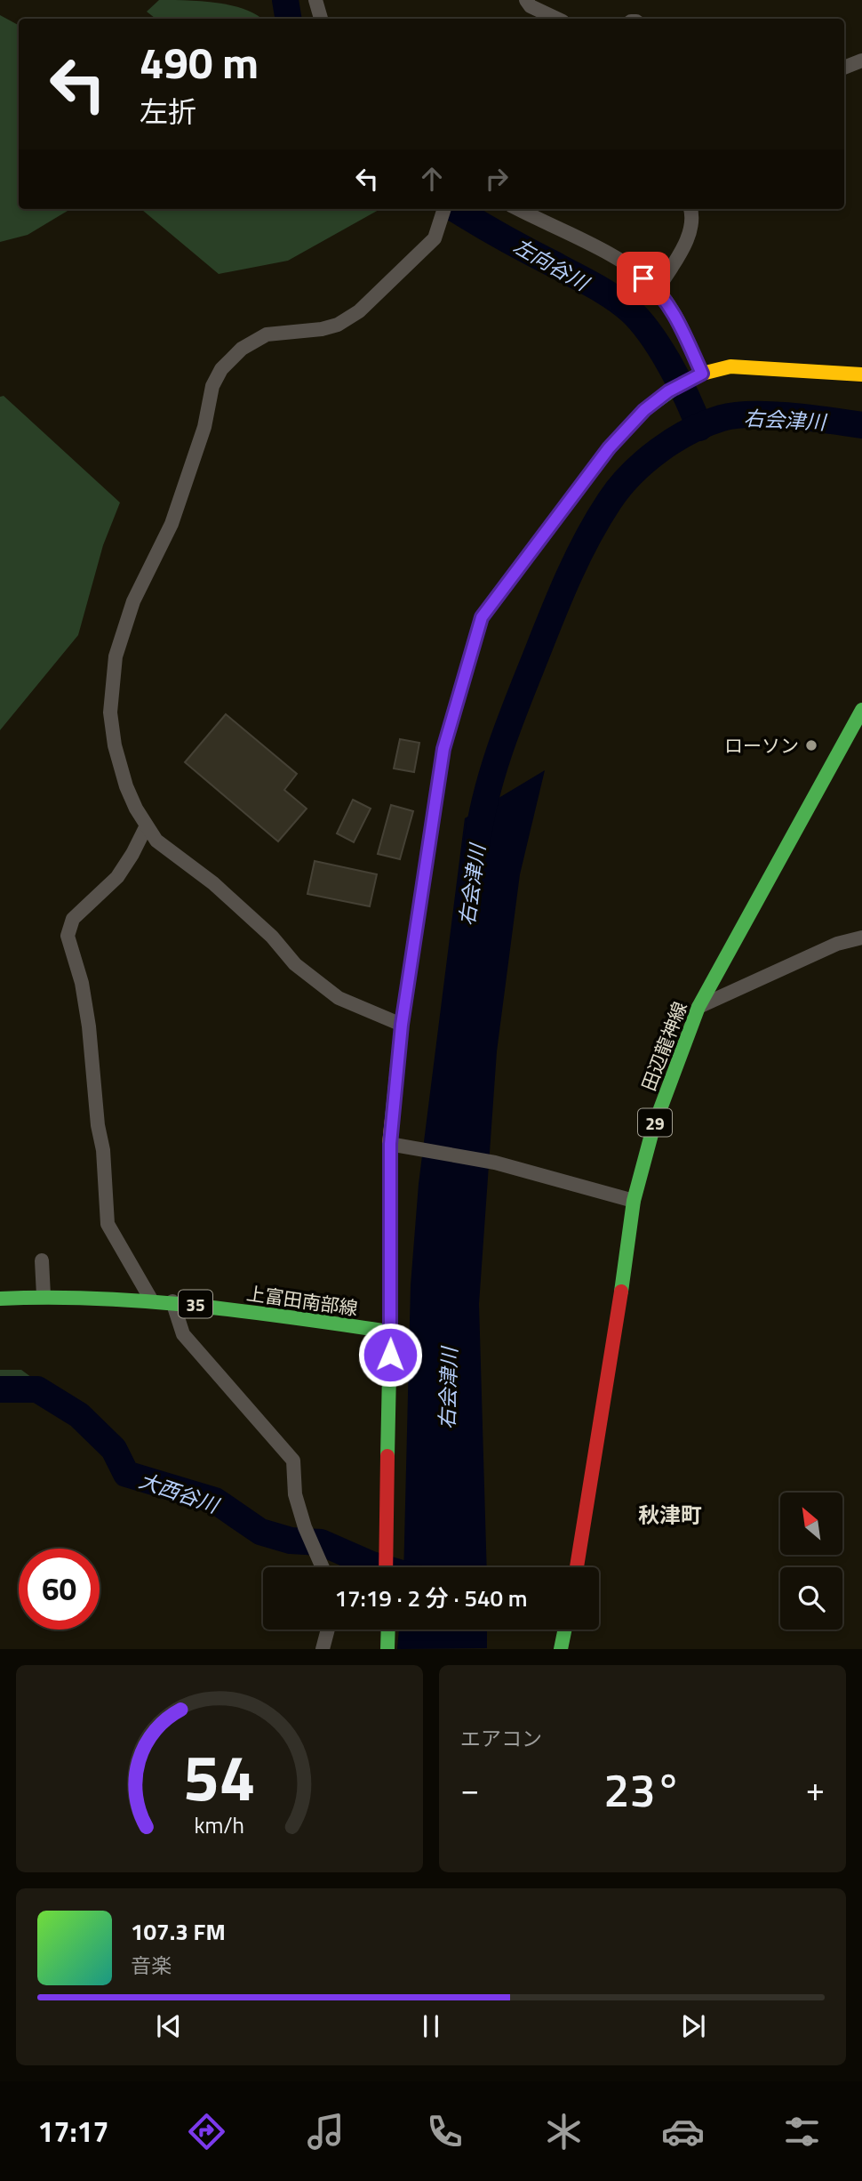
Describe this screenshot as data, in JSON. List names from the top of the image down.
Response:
{
  "streets": {
    "main road": [
      "田辺龍神線",
      "29",
      "上富田南部線",
      "35"
    ]
  },
  "districts": ["秋津町"],
  "water": ["左向谷川", "右会津川", "大西谷川"],
  "places": ["ローソン"],
  "north": "top left",
  "page": {
    "turn": ["490 m", "左折"],
    "limit": "60",
    "trip": "17:19 · 2 分 · 540 m",
    "tile": "エアコン",
    "heat": ["−", "23°", "+"],
    "song": ["107.3 FM", "音楽"],
    "tabs": "17:17",
    "gauge": ["54", "km/h"]
  }
}
